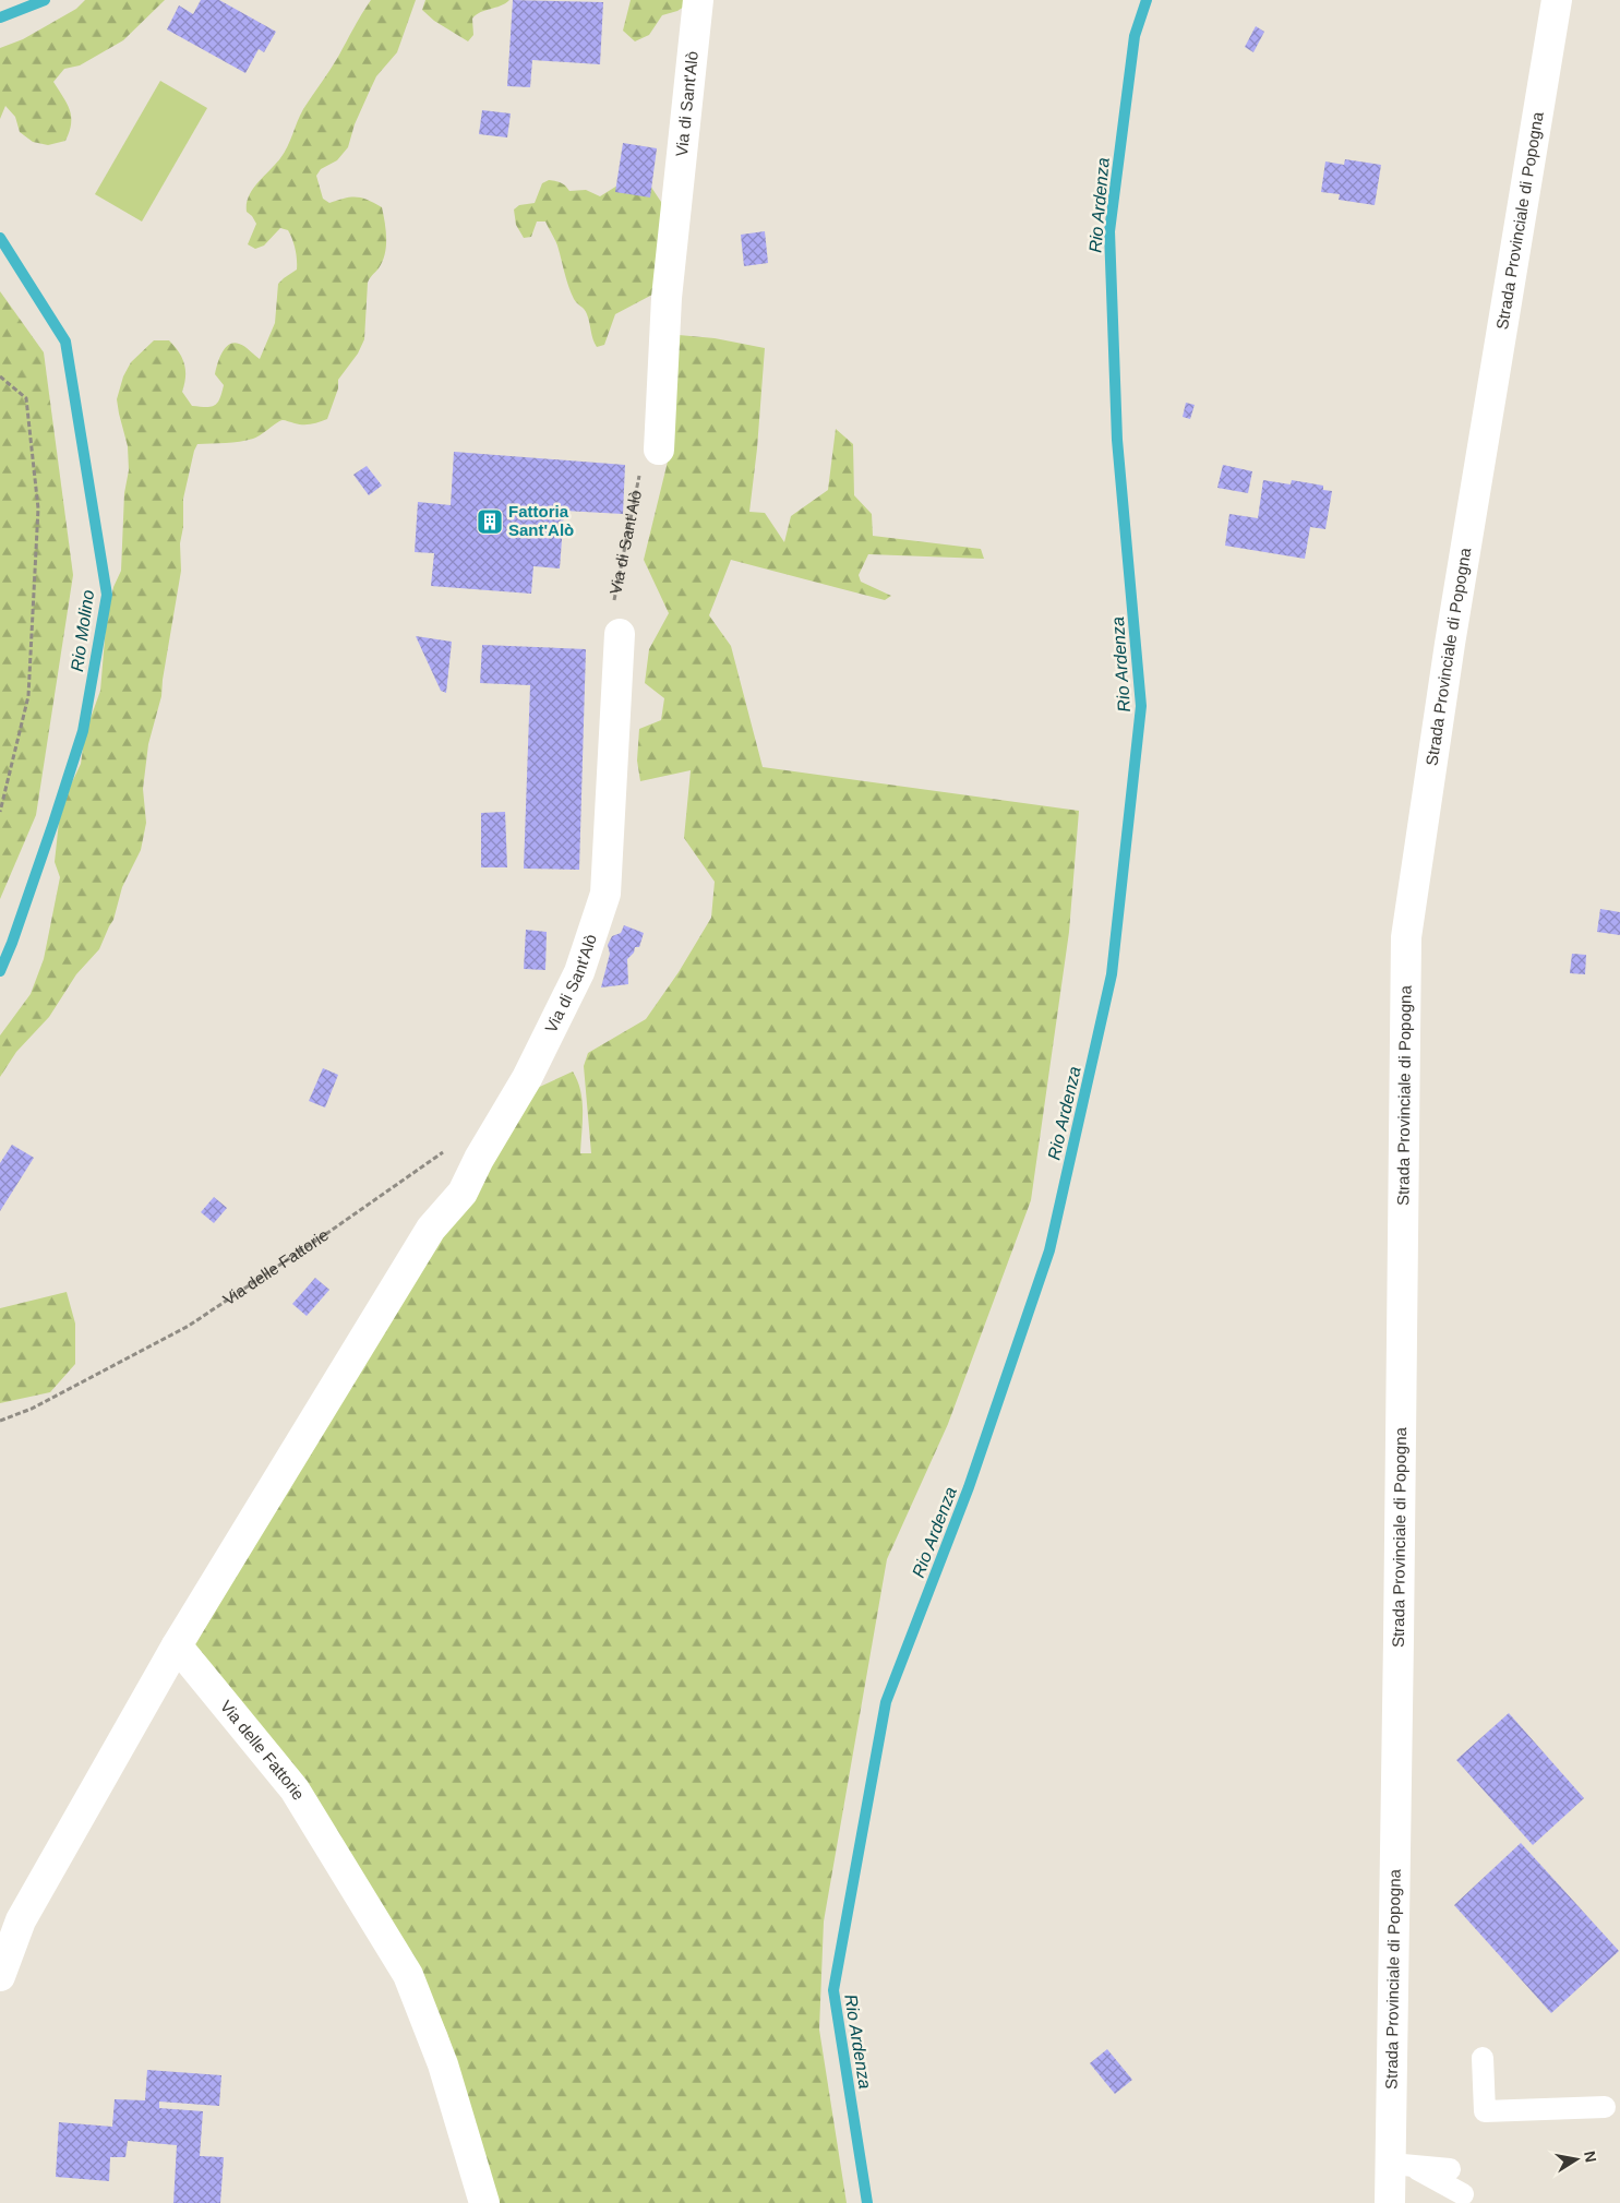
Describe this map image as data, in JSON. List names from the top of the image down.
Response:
{
  "streets": {
    "street": ["Via di Sant'Alò", "Strada Provinciale di Popogna", "Via delle Fattorie"]
  },
  "crossings": [
    ["Via di Sant'Alò", "Via delle Fattorie"]
  ],
  "water": ["Rio Ardenza", "Rio Molino"],
  "places": {
    "building": ["Fattoria Sant'Alò"]
  },
  "north": "right"
}
